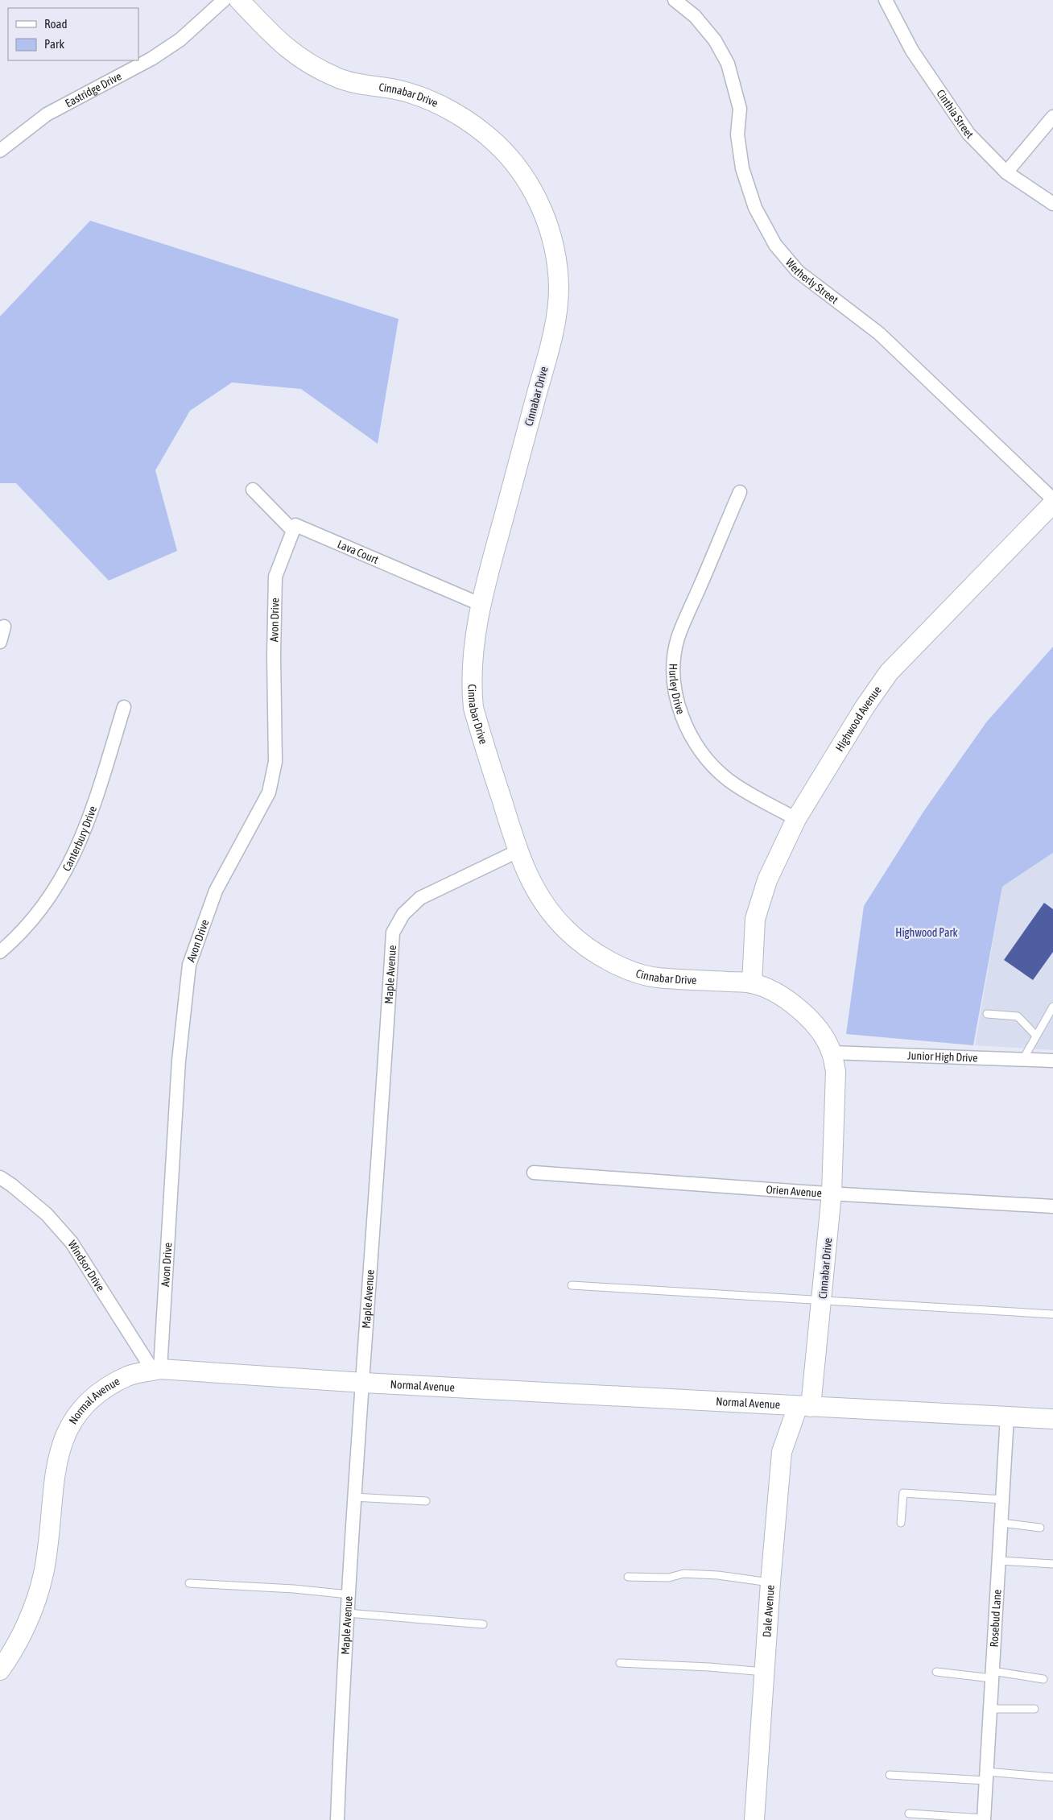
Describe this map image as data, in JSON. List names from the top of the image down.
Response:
{
  "streets": {
    "street": [
      "Eastridge Drive",
      "Cinnabar Drive",
      "Cinthia Street",
      "Wetherly Street",
      "Lava Court",
      "Avon Drive",
      "Hurley Drive",
      "Highwood Avenue",
      "Canterbury Drive",
      "Maple Avenue",
      "Junior High Drive",
      "Orien Avenue",
      "Windsor Drive",
      "Normal Avenue",
      "Dale Avenue",
      "Rosebud Lane"
    ]
  },
  "crossings": [
    ["Cinnabar Drive", "Lava Court"],
    ["Cinnabar Drive", "Highwood Avenue"],
    ["Cinnabar Drive", "Maple Avenue"],
    ["Cinnabar Drive", "Junior High Drive"],
    ["Cinnabar Drive", "Orien Avenue"],
    ["Cinnabar Drive", "Normal Avenue"],
    ["Cinnabar Drive", "Dale Avenue"],
    ["Lava Court", "Avon Drive"],
    ["Avon Drive", "Windsor Drive"],
    ["Avon Drive", "Normal Avenue"],
    ["Hurley Drive", "Highwood Avenue"],
    ["Maple Avenue", "Normal Avenue"],
    ["Windsor Drive", "Normal Avenue"],
    ["Normal Avenue", "Dale Avenue"],
    ["Normal Avenue", "Rosebud Lane"]
  ],
  "parks": ["Highwood Park"],
  "legend": ["Road", "Park"]
}
